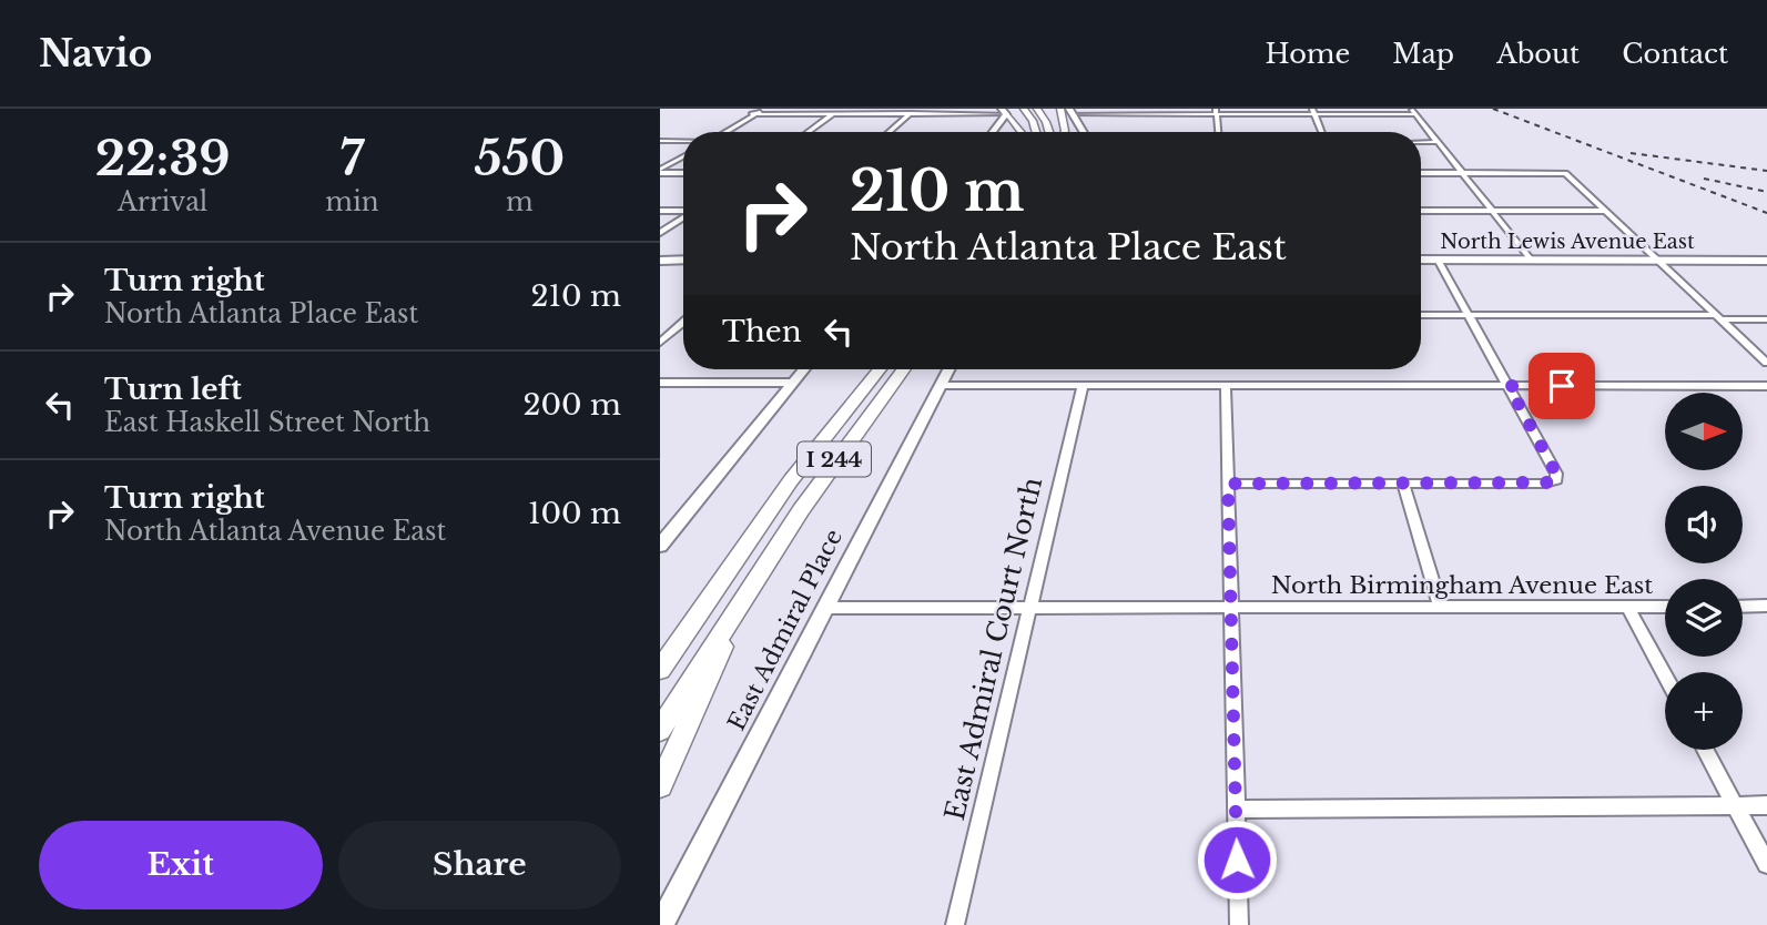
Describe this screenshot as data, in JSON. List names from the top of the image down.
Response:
{
  "streets": {
    "highway": ["I 244"],
    "main road": ["North Lewis Avenue East", "East Admiral Place"],
    "street": ["North Birmingham Avenue East", "East Admiral Court North"]
  },
  "crossings": [
    ["North Birmingham Avenue East", "East Admiral Place"],
    ["North Birmingham Avenue East", "East Admiral Court North"]
  ],
  "north": "right",
  "page": {
    "header": "Navio",
    "nav": [
      "Home",
      "Map",
      "About",
      "Contact"
    ],
    "eta": [
      "22:39",
      "Arrival",
      "7",
      "min",
      "550",
      "m"
    ],
    "turn": ["210 m", "North Atlanta Place East"],
    "list": [
      {
        "name": "Turn right",
        "note": "North Atlanta Place East",
        "value": "210 m"
      },
      {
        "name": "Turn left",
        "note": "East Haskell Street North",
        "value": "200 m"
      },
      {
        "name": "Turn right",
        "note": "North Atlanta Avenue East",
        "value": "100 m"
      }
    ],
    "then": "Then",
    "map_buttons": "+",
    "buttons": ["Exit", "Share"]
  }
}
